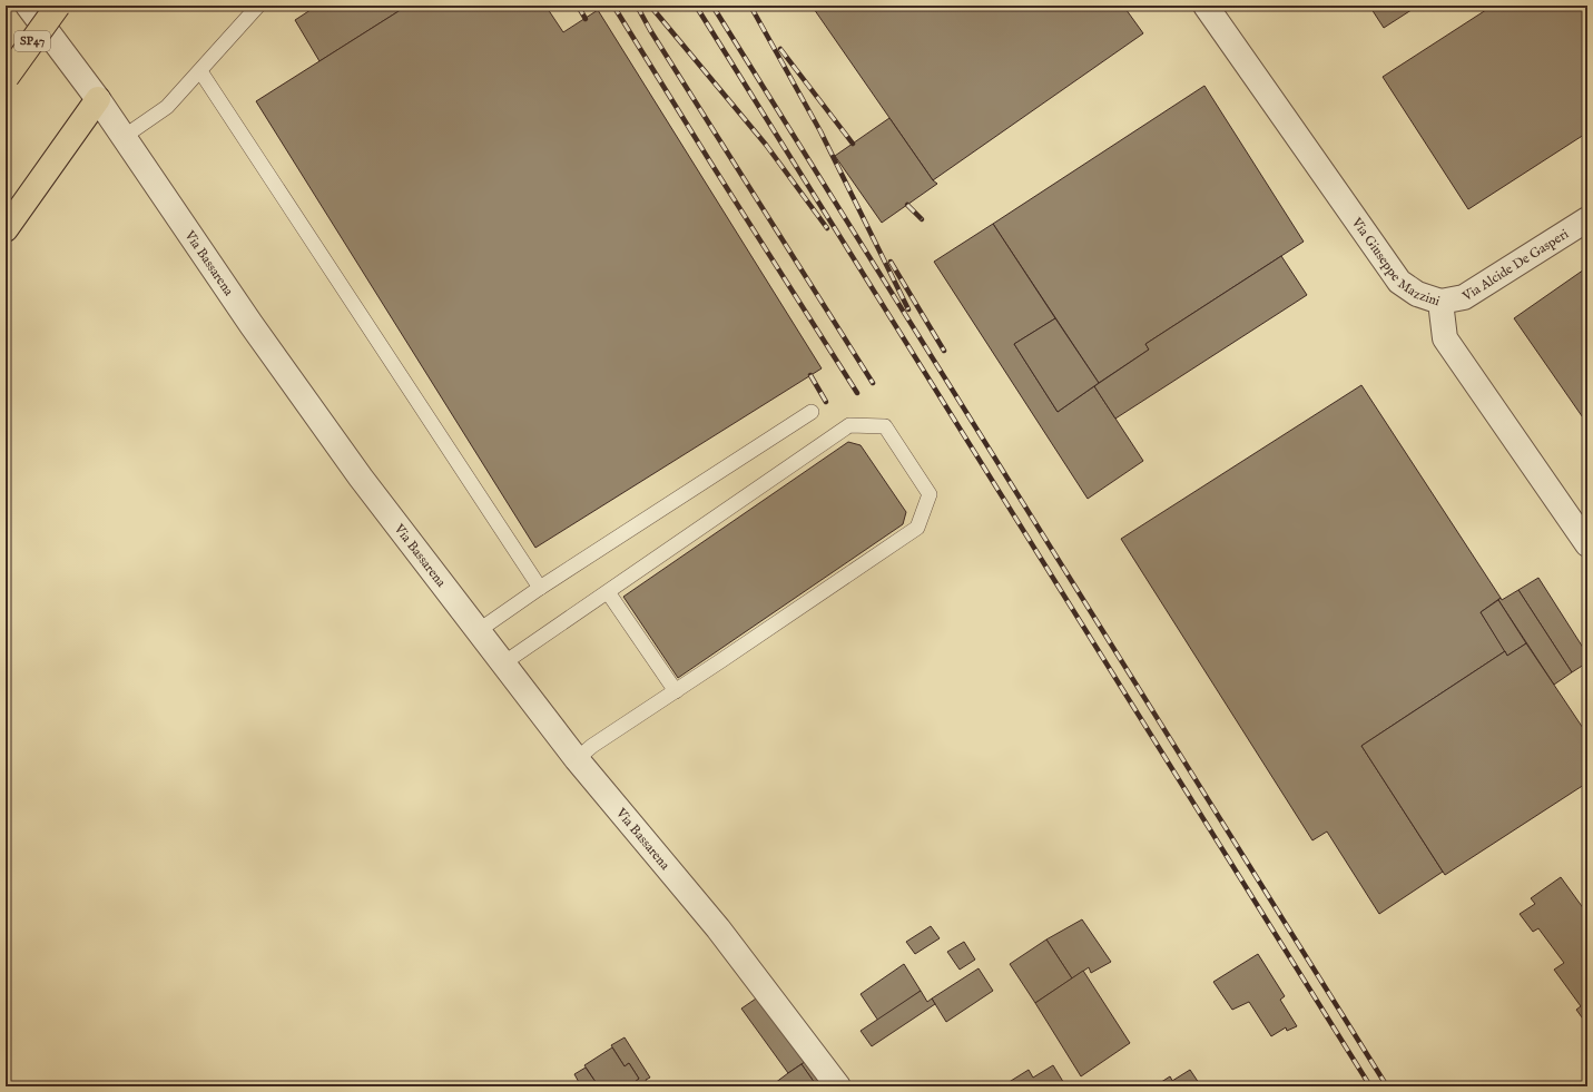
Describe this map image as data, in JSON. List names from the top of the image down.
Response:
{
  "streets": {
    "main road": ["SP47"],
    "street": ["Via Giuseppe Mazzini", "Via Bassarena", "Via Alcide De Gasperi"]
  },
  "crossings": [
    ["Via Giuseppe Mazzini", "Via Alcide De Gasperi"]
  ]
}
